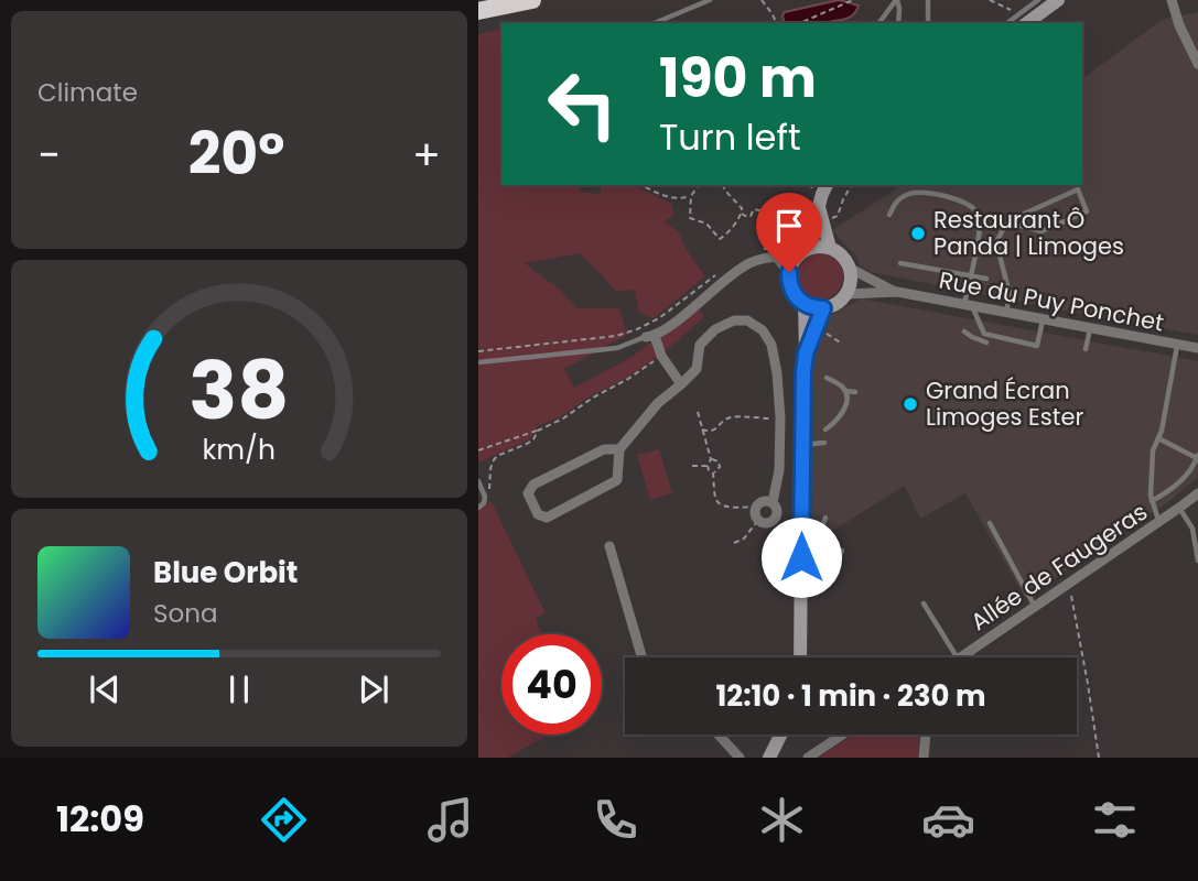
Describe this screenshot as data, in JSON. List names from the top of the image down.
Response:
{
  "streets": {
    "street": ["Rue du Puy Ponchet", "Allée de Faugeras"]
  },
  "places": ["Restaurant Ô Panda | Limoges", "Grand Écran Limoges Ester"],
  "page": {
    "tile": "Climate",
    "turn": ["190 m", "Turn left"],
    "heat": ["−", "20°", "+"],
    "song": ["Blue Orbit", "Sona"],
    "limit": "40",
    "trip": "12:10 · 1 min · 230 m",
    "tabs": "12:09",
    "gauge": ["38", "km/h"]
  }
}
